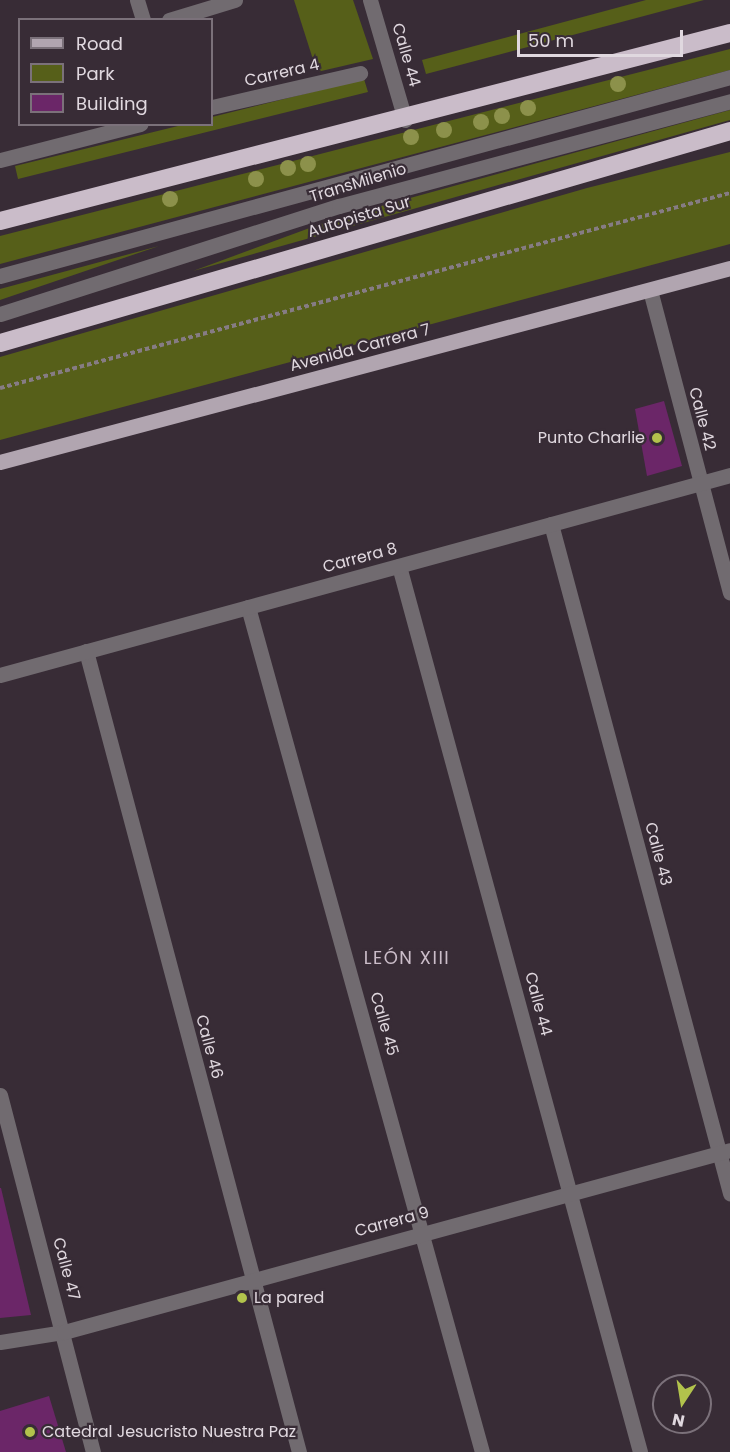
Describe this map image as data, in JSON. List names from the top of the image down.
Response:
{
  "streets": {
    "highway": ["Autopista Sur"],
    "main road": ["Avenida Carrera 7"],
    "street": [
      "Calle 44",
      "Carrera 4",
      "TransMilenio",
      "Calle 42",
      "Carrera 8",
      "Calle 43",
      "Calle 45",
      "Calle 46",
      "Carrera 9",
      "Calle 47"
    ]
  },
  "crossings": [
    ["Calle 44", "Carrera 8"],
    ["Calle 44", "Carrera 9"],
    ["Avenida Carrera 7", "Calle 42"],
    ["Calle 42", "Carrera 8"],
    ["Carrera 8", "Calle 43"],
    ["Carrera 8", "Calle 45"],
    ["Carrera 8", "Calle 46"],
    ["Calle 43", "Carrera 9"],
    ["Calle 45", "Carrera 9"],
    ["Calle 46", "Carrera 9"],
    ["Carrera 9", "Calle 47"]
  ],
  "districts": ["LEÓN XIII"],
  "places": ["Punto Charlie", "La pared", "Catedral Jesucristo Nuestra Paz"],
  "legend": ["Road", "Park", "Building"],
  "scale_bar": "50 m",
  "north": "bottom"
}
